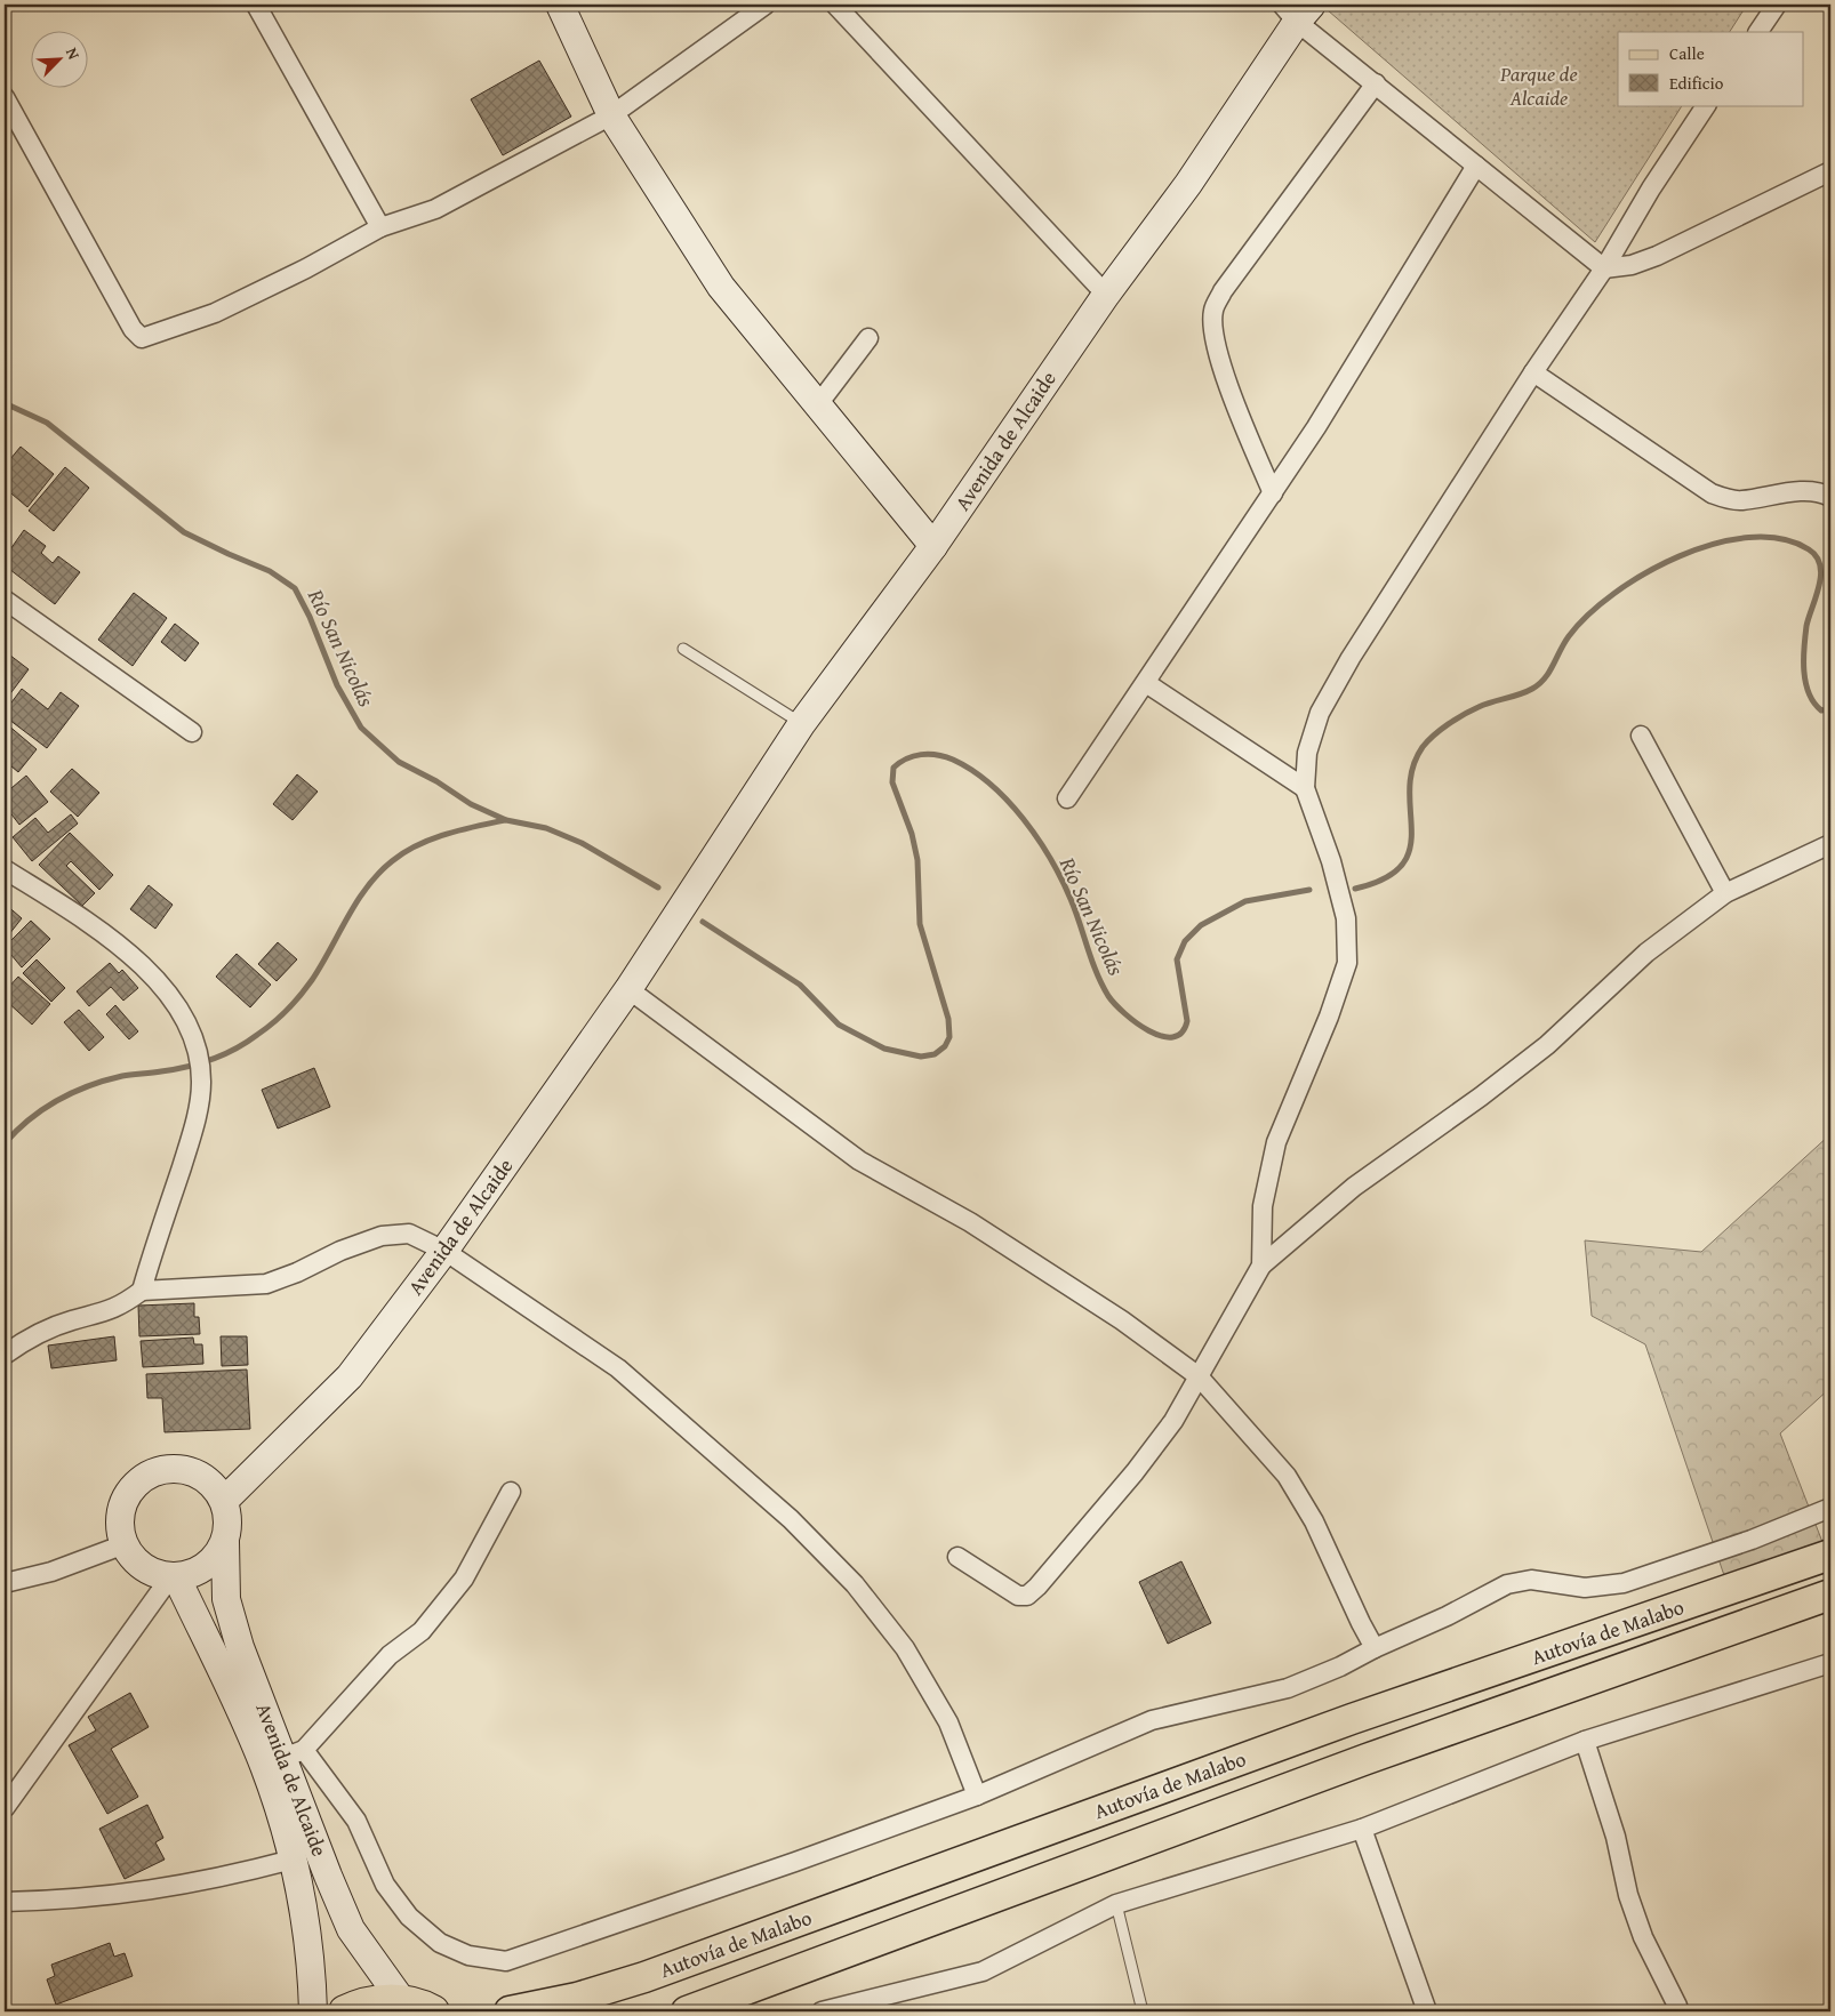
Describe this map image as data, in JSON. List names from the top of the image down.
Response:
{
  "streets": {
    "main road": ["Avenida de Alcaide", "Autovía de Malabo"]
  },
  "water": ["Río San Nicolás"],
  "parks": ["Parque de Alcaide"],
  "legend": ["Calle", "Edificio"],
  "north": "top right"
}
